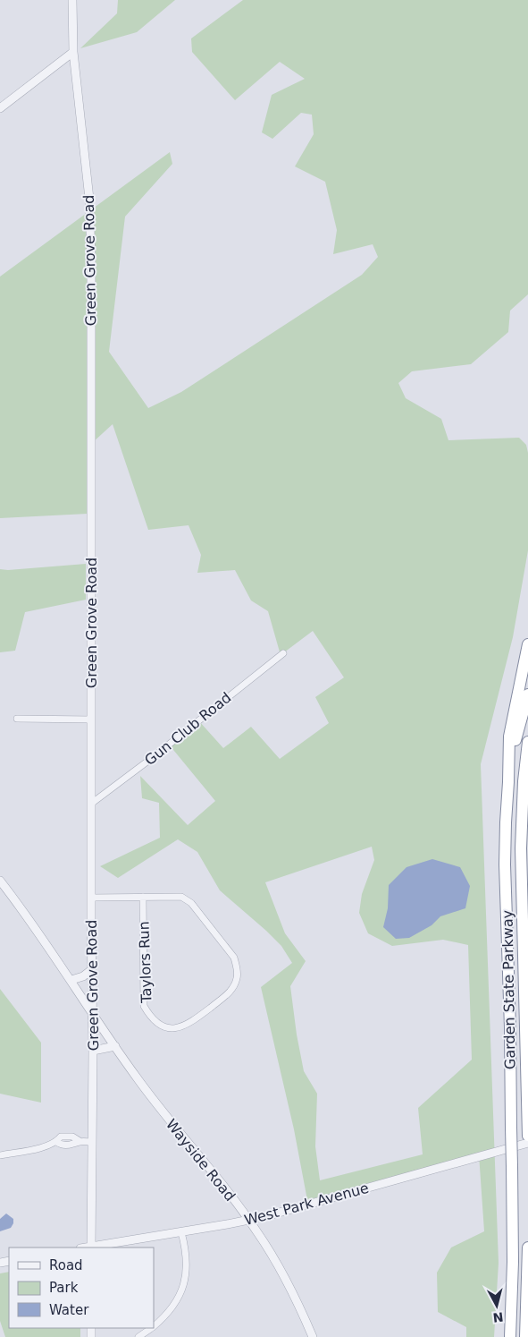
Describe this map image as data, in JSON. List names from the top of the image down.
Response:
{
  "streets": {
    "highway": ["Garden State Parkway"],
    "street": [
      "Green Grove Road",
      "Gun Club Road",
      "Taylors Run",
      "Wayside Road",
      "West Park Avenue"
    ]
  },
  "crossings": [
    ["Green Grove Road", "Gun Club Road"],
    ["Green Grove Road", "Taylors Run"],
    ["Green Grove Road", "Wayside Road"],
    ["Green Grove Road", "West Park Avenue"],
    ["Wayside Road", "West Park Avenue"]
  ],
  "legend": ["Road", "Park", "Water"],
  "north": "bottom"
}
